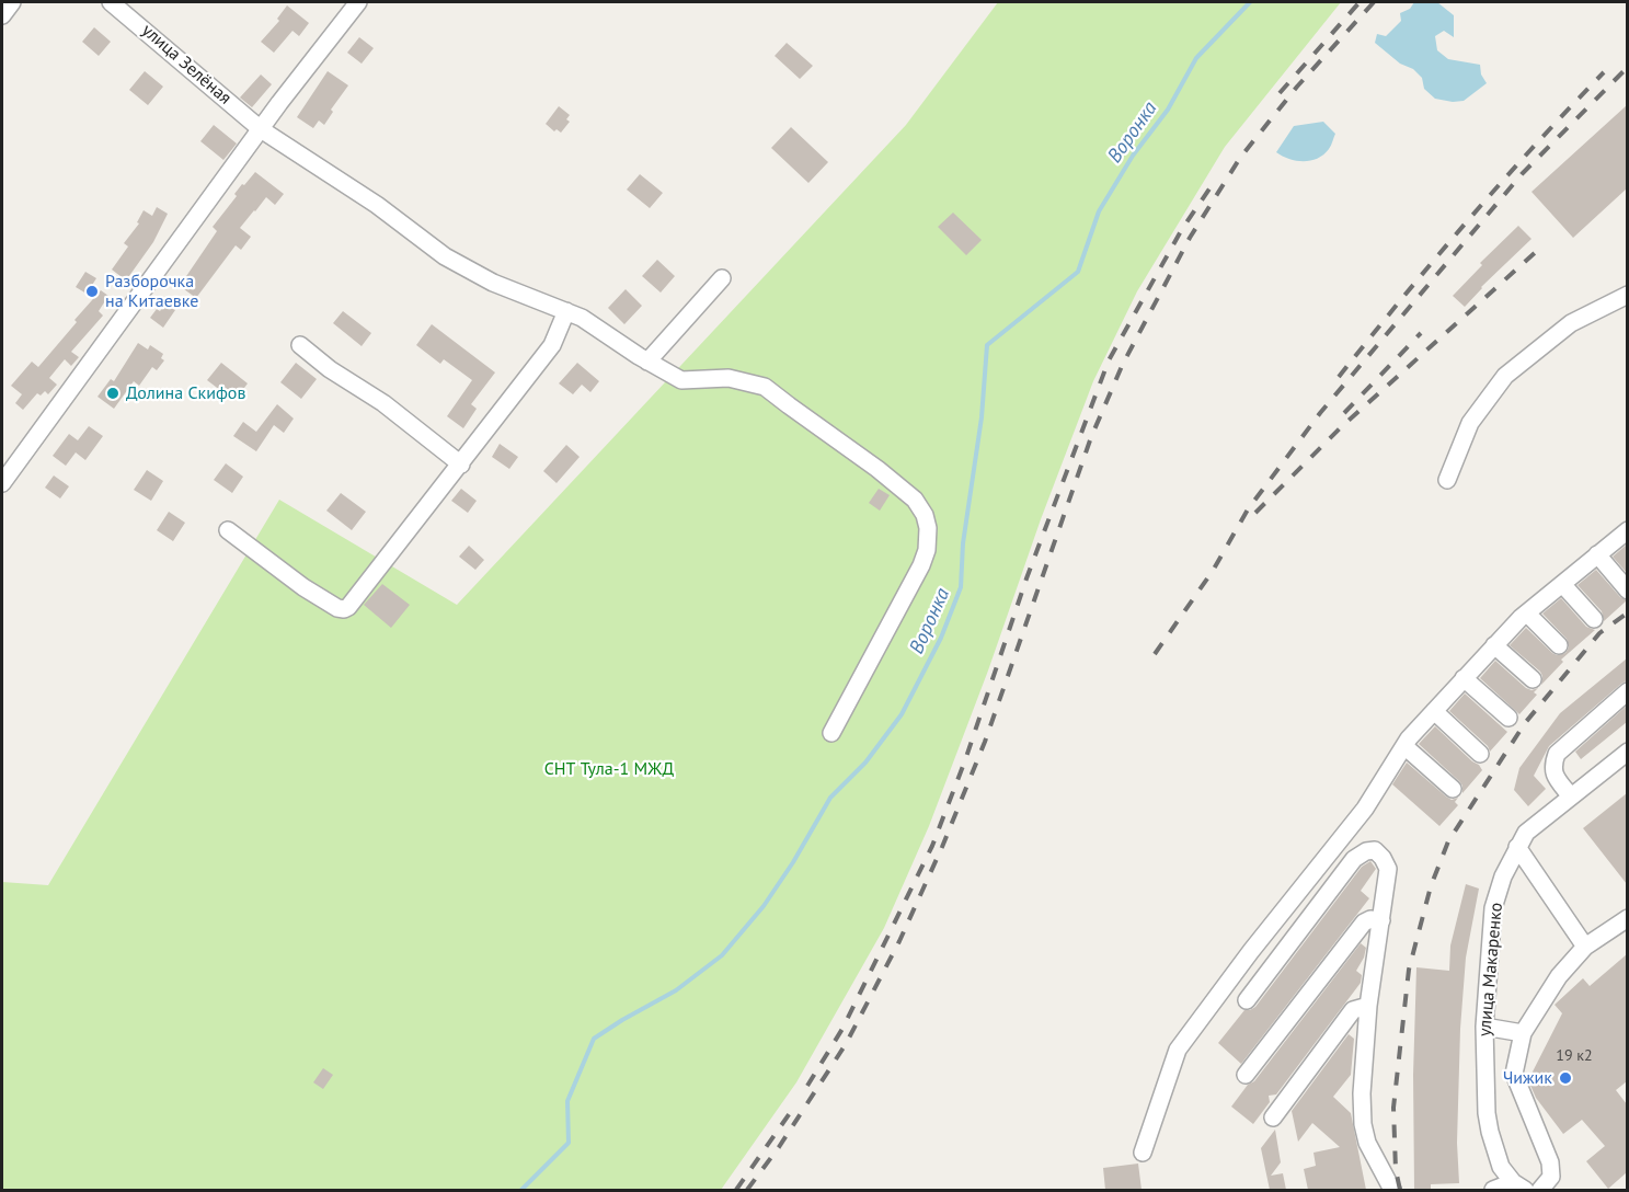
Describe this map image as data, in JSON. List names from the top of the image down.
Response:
{
  "streets": {
    "street": ["улица Зелёная", "улица Макаренко"]
  },
  "water": ["Воронка"],
  "parks": ["СНТ Тула-1 МЖД"],
  "places": ["Разборочка на Китаевке", "Долина Скифов", "Чижик"],
  "house_numbers": ["19 к2"]
}
